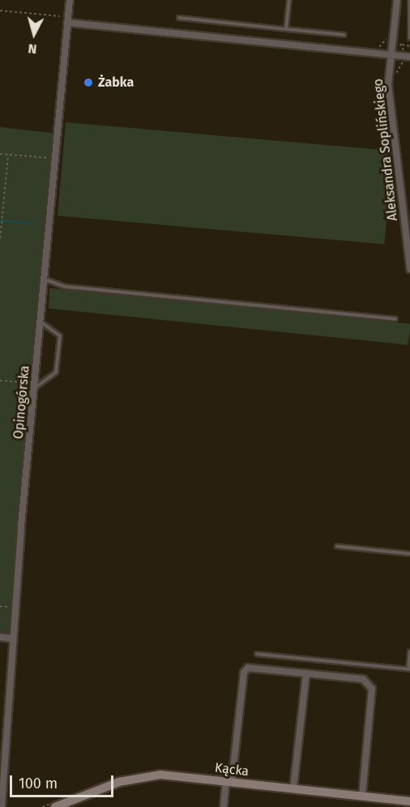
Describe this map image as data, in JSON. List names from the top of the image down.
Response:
{
  "streets": {
    "street": ["Aleksandra Soplińskiego", "Opinogórska", "Kącka"]
  },
  "places": ["Żabka"],
  "scale_bar": "100 m",
  "north": "bottom"
}
